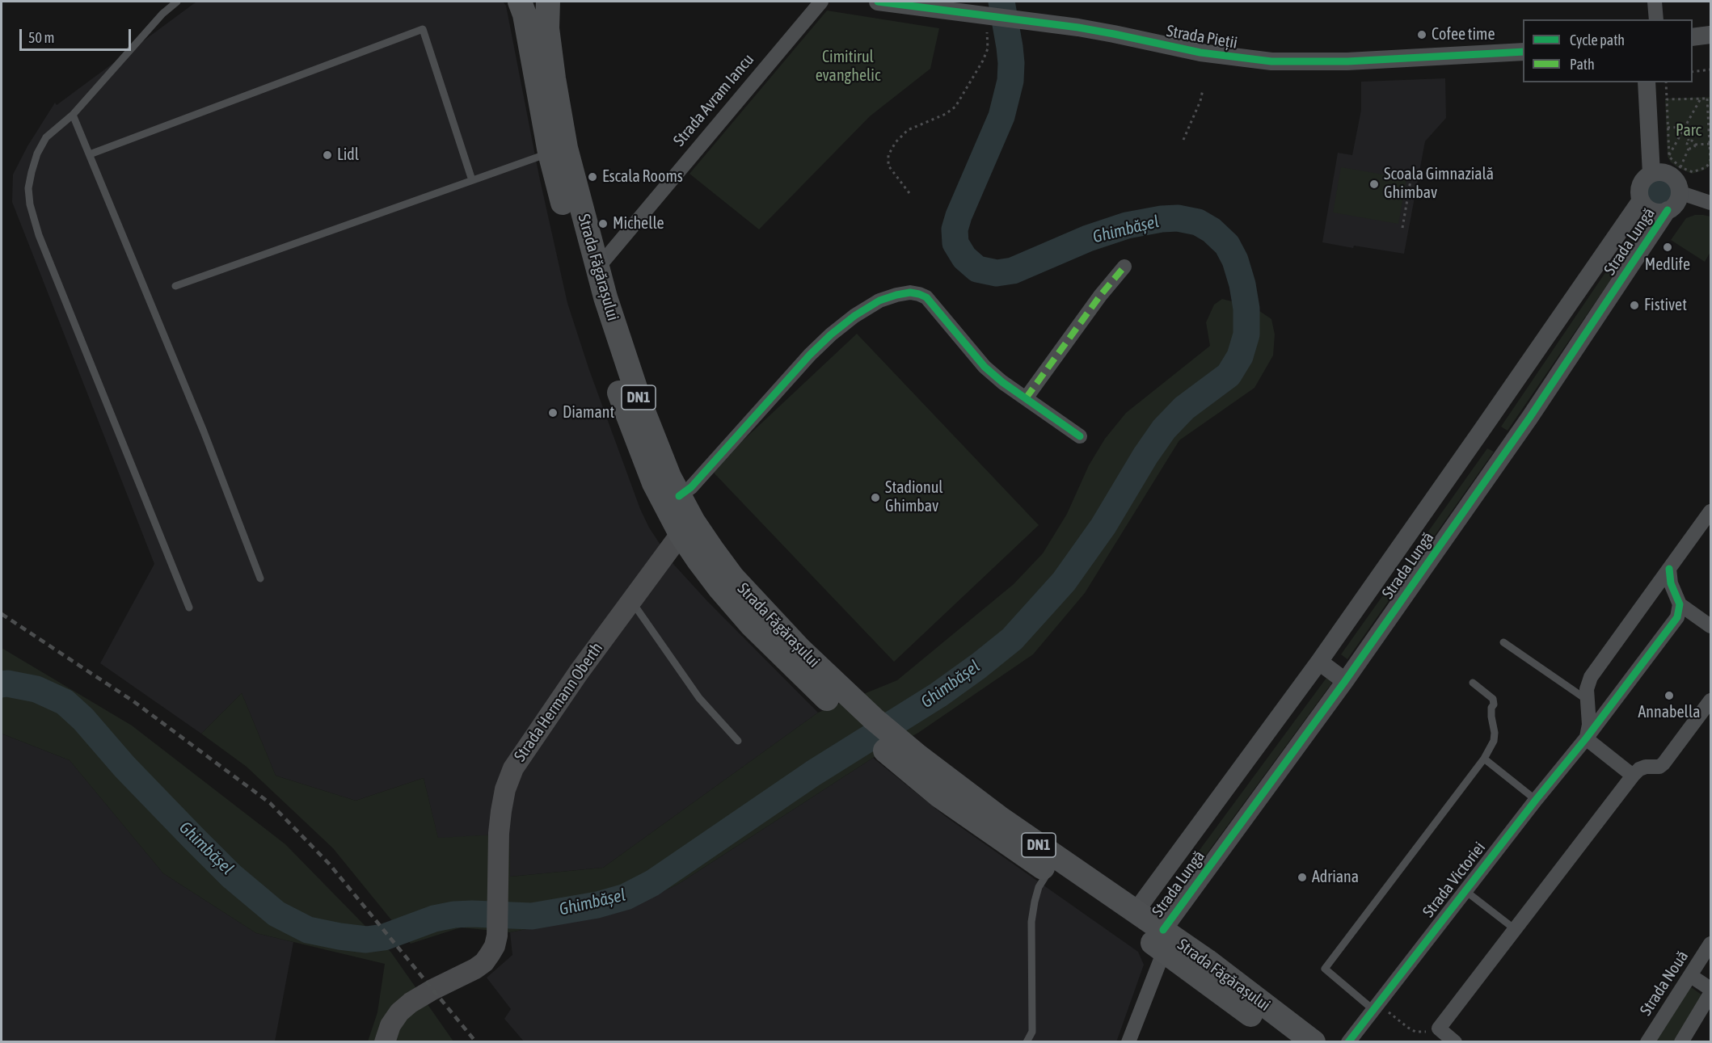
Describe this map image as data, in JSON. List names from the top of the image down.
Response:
{
  "streets": {
    "highway": ["Strada Făgărașului", "DN1"],
    "main road": ["Strada Hermann Oberth"],
    "street": [
      "Strada Pieții",
      "Strada Avram Iancu",
      "Strada Lungă",
      "Strada Victoriei",
      "Strada Nouă"
    ]
  },
  "crossings": [
    ["Strada Avram Iancu", "Strada Făgărașului"],
    ["Strada Lungă", "Strada Făgărașului"],
    ["Strada Făgărașului", "Strada Hermann Oberth"]
  ],
  "water": ["Ghimbășel"],
  "parks": ["Cimitirul evanghelic", "Parc"],
  "places": [
    "Cofee time",
    "Lidl",
    "Escala Rooms",
    "Scoala Gimnazială Ghimbav",
    "Michelle",
    "Medlife",
    "Fistivet",
    "Diamant",
    "Stadionul Ghimbav",
    "Annabella",
    "Adriana"
  ],
  "legend": ["Cycle path", "Path"],
  "scale_bar": "50 m"
}
